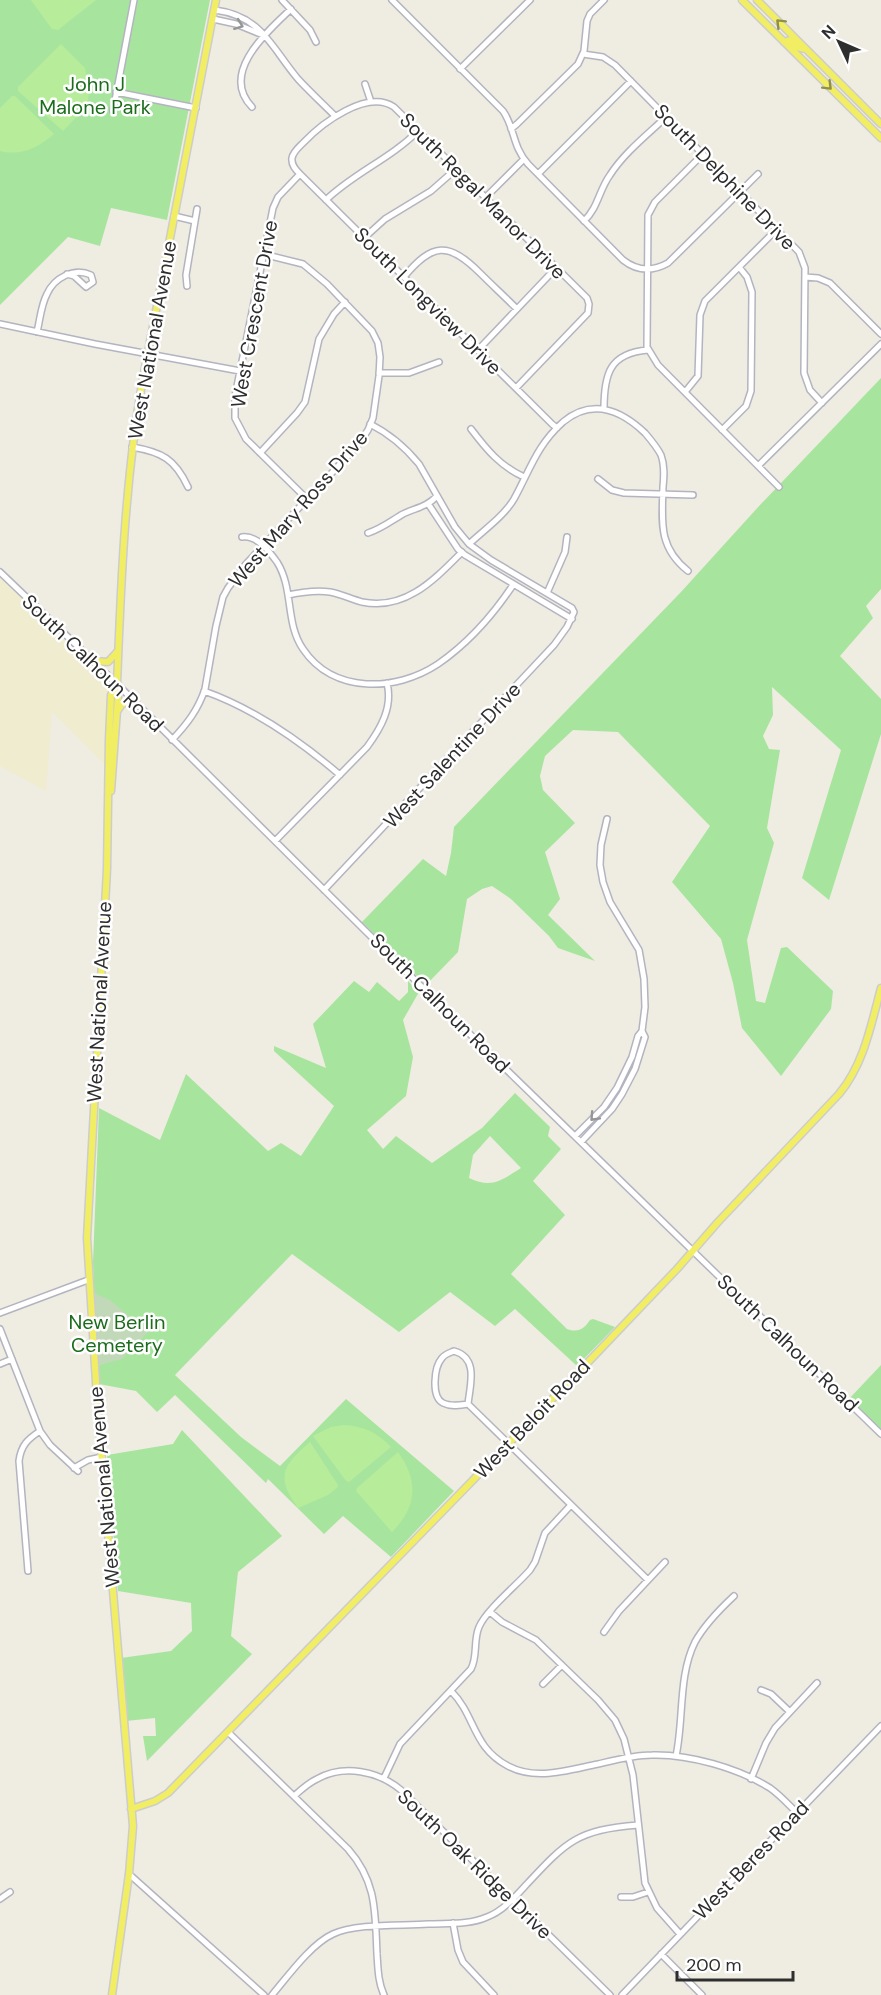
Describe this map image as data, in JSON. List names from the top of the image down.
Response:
{
  "streets": {
    "main road": ["West National Avenue", "West Beloit Road"],
    "street": [
      "South Delphine Drive",
      "South Regal Manor Drive",
      "South Longview Drive",
      "West Crescent Drive",
      "West Mary Ross Drive",
      "South Calhoun Road",
      "West Salentine Drive",
      "West Beres Road",
      "South Oak Ridge Drive"
    ]
  },
  "crossings": [
    ["South Regal Manor Drive", "South Longview Drive"],
    ["South Longview Drive", "West Crescent Drive"],
    ["West Crescent Drive", "West Mary Ross Drive"],
    ["West National Avenue", "South Calhoun Road"],
    ["West National Avenue", "West Beloit Road"],
    ["West Mary Ross Drive", "South Calhoun Road"],
    ["South Calhoun Road", "West Salentine Drive"],
    ["South Calhoun Road", "West Beloit Road"]
  ],
  "parks": ["John J Malone Park", "New Berlin Cemetery"],
  "scale_bar": "200 m",
  "north": "top left"
}
